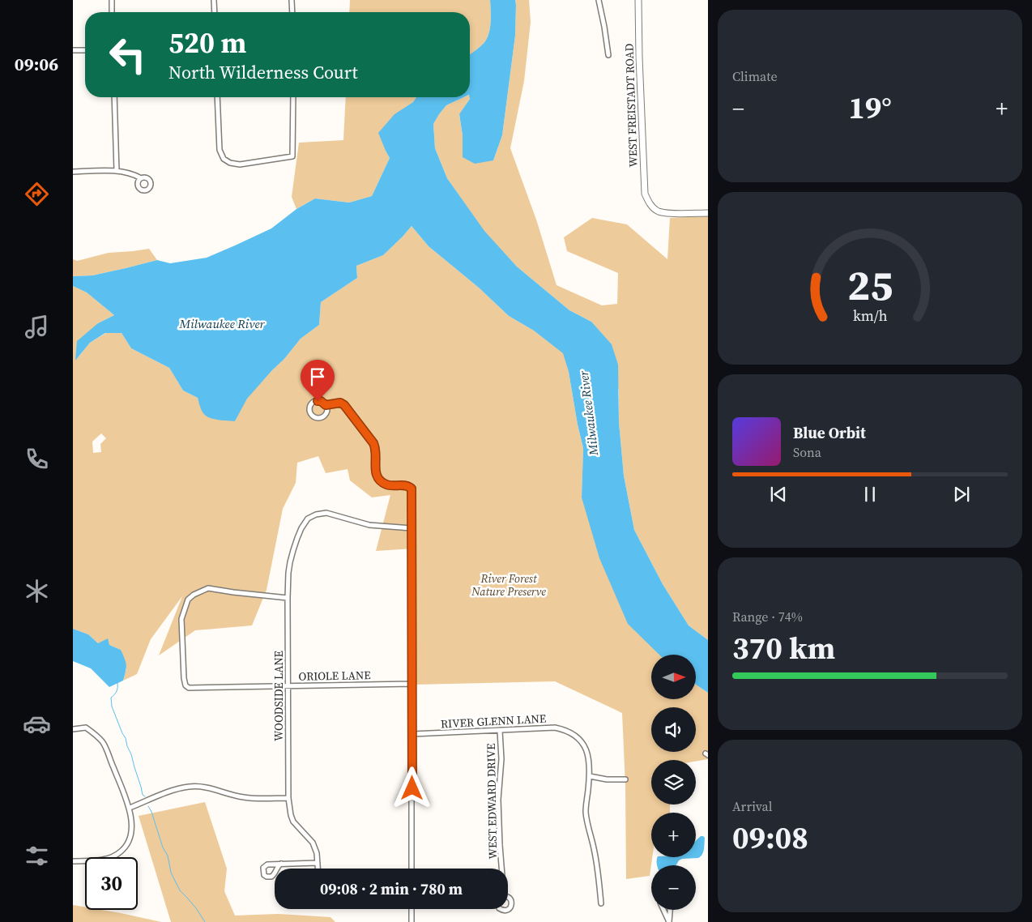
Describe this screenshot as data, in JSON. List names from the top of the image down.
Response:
{
  "streets": {
    "street": [
      "WEST FREISTADT ROAD",
      "ORIOLE LANE",
      "WOODSIDE LANE",
      "RIVER GLENN LANE",
      "WEST EDWARD DRIVE"
    ]
  },
  "crossings": [
    ["ORIOLE LANE", "WOODSIDE LANE"],
    ["RIVER GLENN LANE", "WEST EDWARD DRIVE"]
  ],
  "water": ["Milwaukee River"],
  "parks": ["River Forest Nature Preserve"],
  "north": "right",
  "page": {
    "tabs": "09:06",
    "tile": [
      "Climate",
      ["Range · 74%", "370 km"],
      ["Arrival", "09:08"]
    ],
    "turn": ["520 m", "North Wilderness Court"],
    "heat": ["−", "19°", "+"],
    "song": ["Blue Orbit", "Sona"],
    "map_buttons": ["+", "−"],
    "limit": "30",
    "trip": "09:08 · 2 min · 780 m",
    "gauge": ["25", "km/h"]
  }
}
